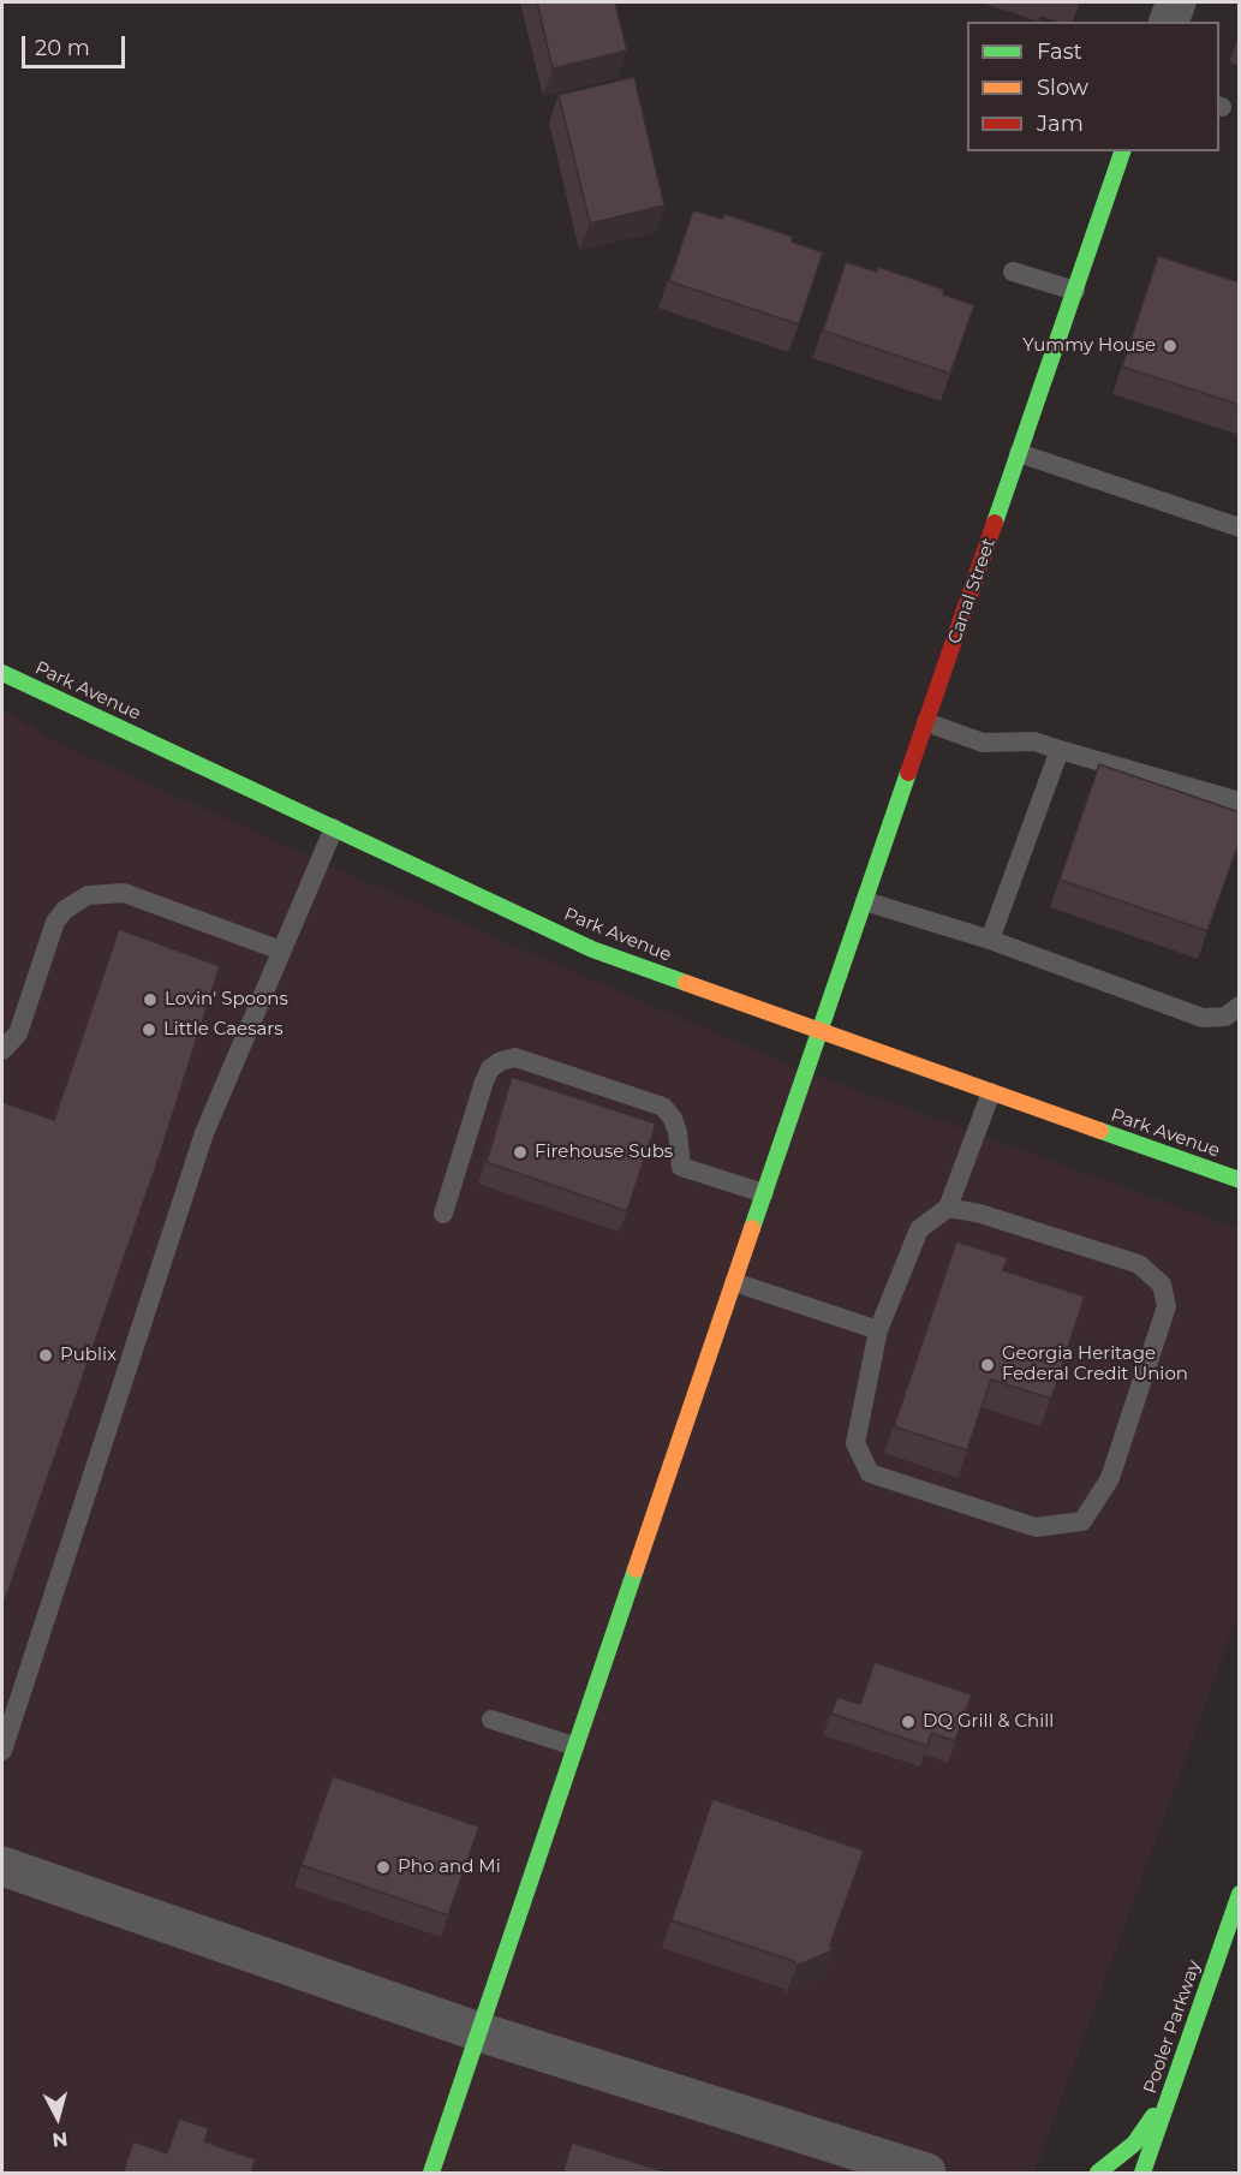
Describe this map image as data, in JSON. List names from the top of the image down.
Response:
{
  "streets": {
    "street": ["Canal Street", "Park Avenue", "Pooler Parkway"]
  },
  "crossings": [
    ["Canal Street", "Park Avenue"]
  ],
  "places": [
    "Yummy House",
    "Lovin' Spoons",
    "Little Caesars",
    "Firehouse Subs",
    "Publix",
    "Georgia Heritage Federal Credit Union",
    "DQ Grill & Chill",
    "Pho and Mi"
  ],
  "legend": ["Fast", "Slow", "Jam"],
  "scale_bar": "20 m",
  "north": "bottom"
}
